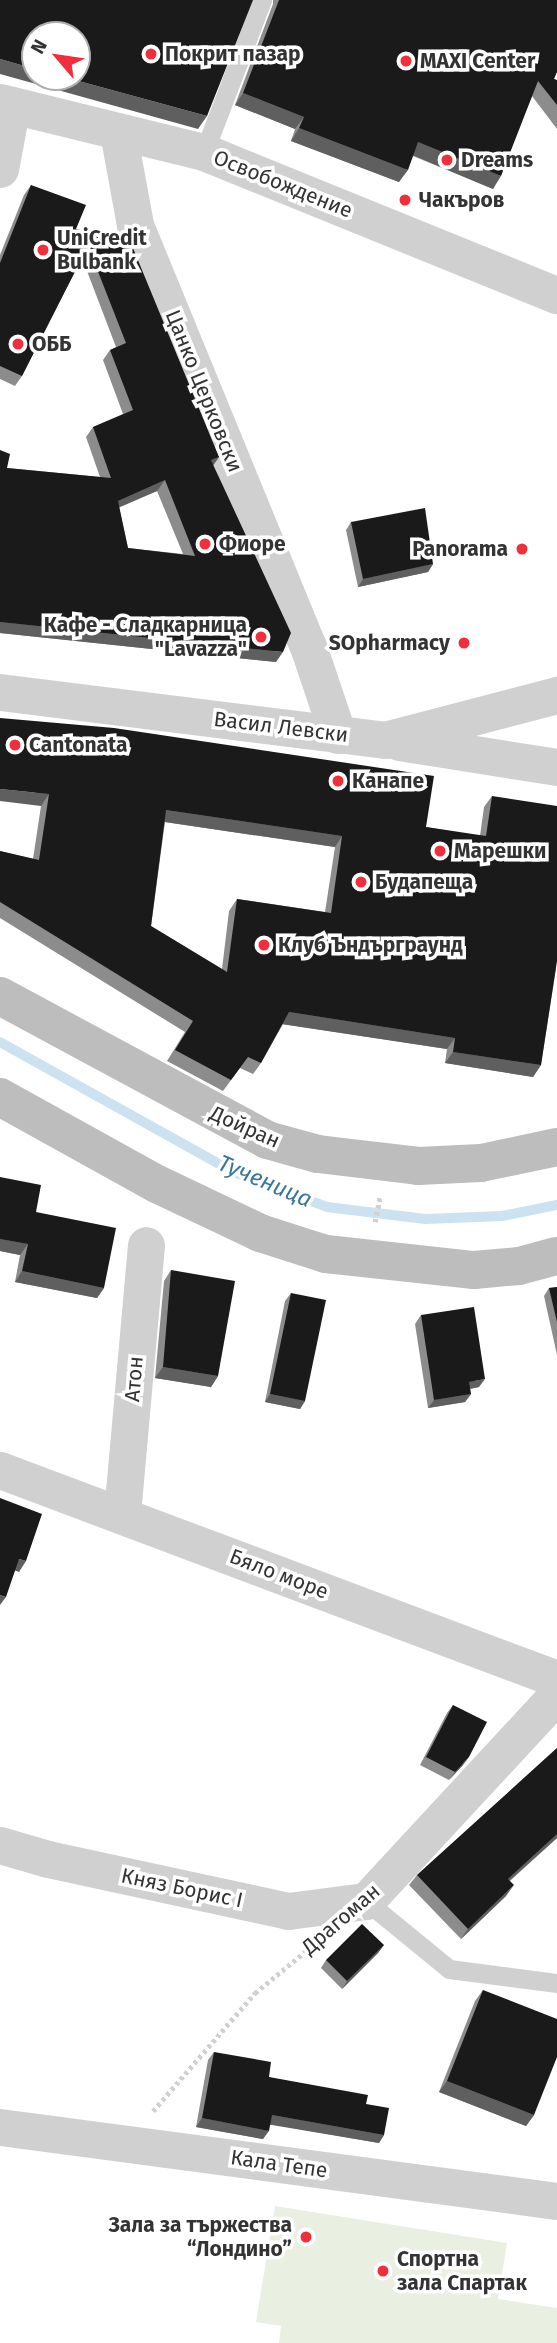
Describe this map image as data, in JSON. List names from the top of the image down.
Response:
{
  "streets": {
    "main road": ["Дойран"],
    "street": [
      "Освобождение",
      "Цанко Церковски",
      "Васил Левски",
      "Атон",
      "Бяло море",
      "Княз Борис I",
      "Драгоман",
      "Кала Тепе"
    ]
  },
  "crossings": [
    ["Освобождение", "Цанко Церковски"],
    ["Цанко Церковски", "Васил Левски"],
    ["Атон", "Бяло море"],
    ["Княз Борис I", "Драгоман"],
    ["Драгоман", "Кала Тепе"]
  ],
  "water": ["Тученица"],
  "places": [
    "Покрит пазар",
    "MAXI Center",
    "Dreams",
    "Чакъров",
    "UniCredit Bulbank",
    "ОББ",
    "Фиоре",
    "Panorama",
    "Кафе - Сладкарница \"Lavazza\"",
    "SOpharmacy",
    "Cantonata",
    "Канапе",
    "Марешки",
    "Будапеща",
    "Клуб Ъндърграунд",
    "Зала за тържества “Лондино”",
    "Спортна зала Спартак"
  ],
  "north": "top left"
}
